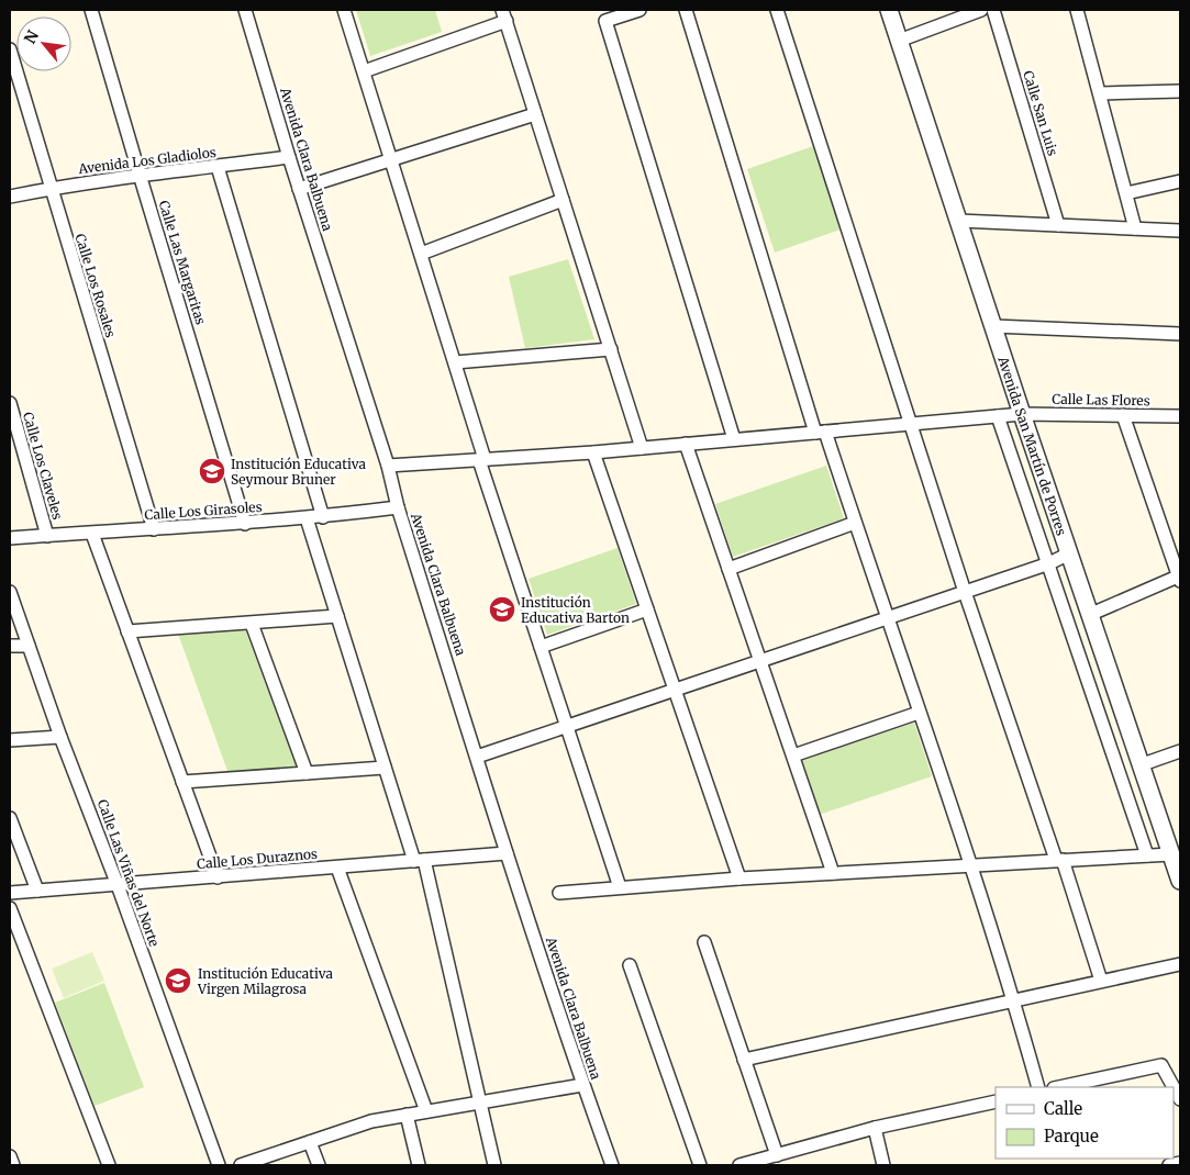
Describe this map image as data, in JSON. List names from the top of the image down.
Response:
{
  "streets": {
    "street": [
      "Calle San Luis",
      "Avenida Clara Balbuena",
      "Avenida Los Gladiolos",
      "Calle Las Margaritas",
      "Calle Los Rosales",
      "Calle Las Flores",
      "Avenida San Martín de Porres",
      "Calle Los Claveles",
      "Calle Los Girasoles",
      "Calle Los Duraznos",
      "Calle Las Viñas del Norte"
    ]
  },
  "crossings": [
    ["Avenida Clara Balbuena", "Avenida Los Gladiolos"],
    ["Avenida Clara Balbuena", "Calle Las Flores"],
    ["Avenida Clara Balbuena", "Calle Los Girasoles"],
    ["Avenida Clara Balbuena", "Calle Los Duraznos"],
    ["Avenida Los Gladiolos", "Calle Las Margaritas"],
    ["Avenida Los Gladiolos", "Calle Los Rosales"],
    ["Calle Las Margaritas", "Calle Los Girasoles"],
    ["Calle Los Rosales", "Calle Los Girasoles"],
    ["Calle Las Flores", "Avenida San Martín de Porres"],
    ["Calle Los Claveles", "Calle Los Girasoles"],
    ["Calle Los Duraznos", "Calle Las Viñas del Norte"]
  ],
  "places": {
    "school or university": ["Institución Educativa Seymour Bruner", "Institución Educativa Barton", "Institución Educativa Virgen Milagrosa"]
  },
  "legend": ["Calle", "Parque"],
  "north": "top left"
}
